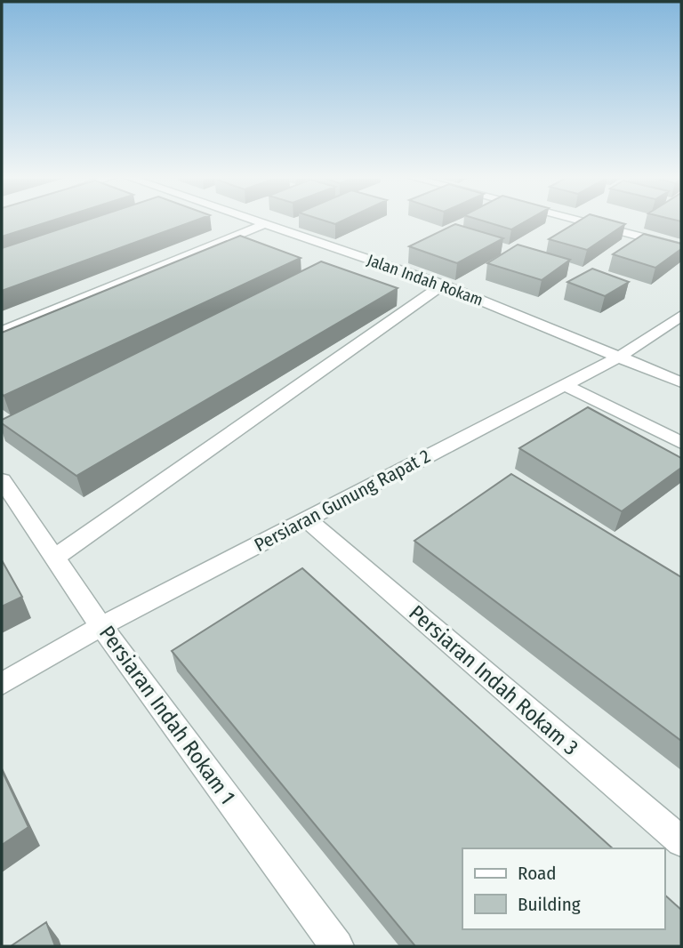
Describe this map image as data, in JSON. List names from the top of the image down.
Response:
{
  "streets": {
    "street": [
      "Jalan Indah Rokam",
      "Persiaran Gunung Rapat 2",
      "Persiaran Indah Rokam 3",
      "Persiaran Indah Rokam 1"
    ]
  },
  "crossings": [
    ["Jalan Indah Rokam", "Persiaran Gunung Rapat 2"],
    ["Persiaran Gunung Rapat 2", "Persiaran Indah Rokam 3"],
    ["Persiaran Gunung Rapat 2", "Persiaran Indah Rokam 1"]
  ],
  "legend": ["Road", "Building"]
}
